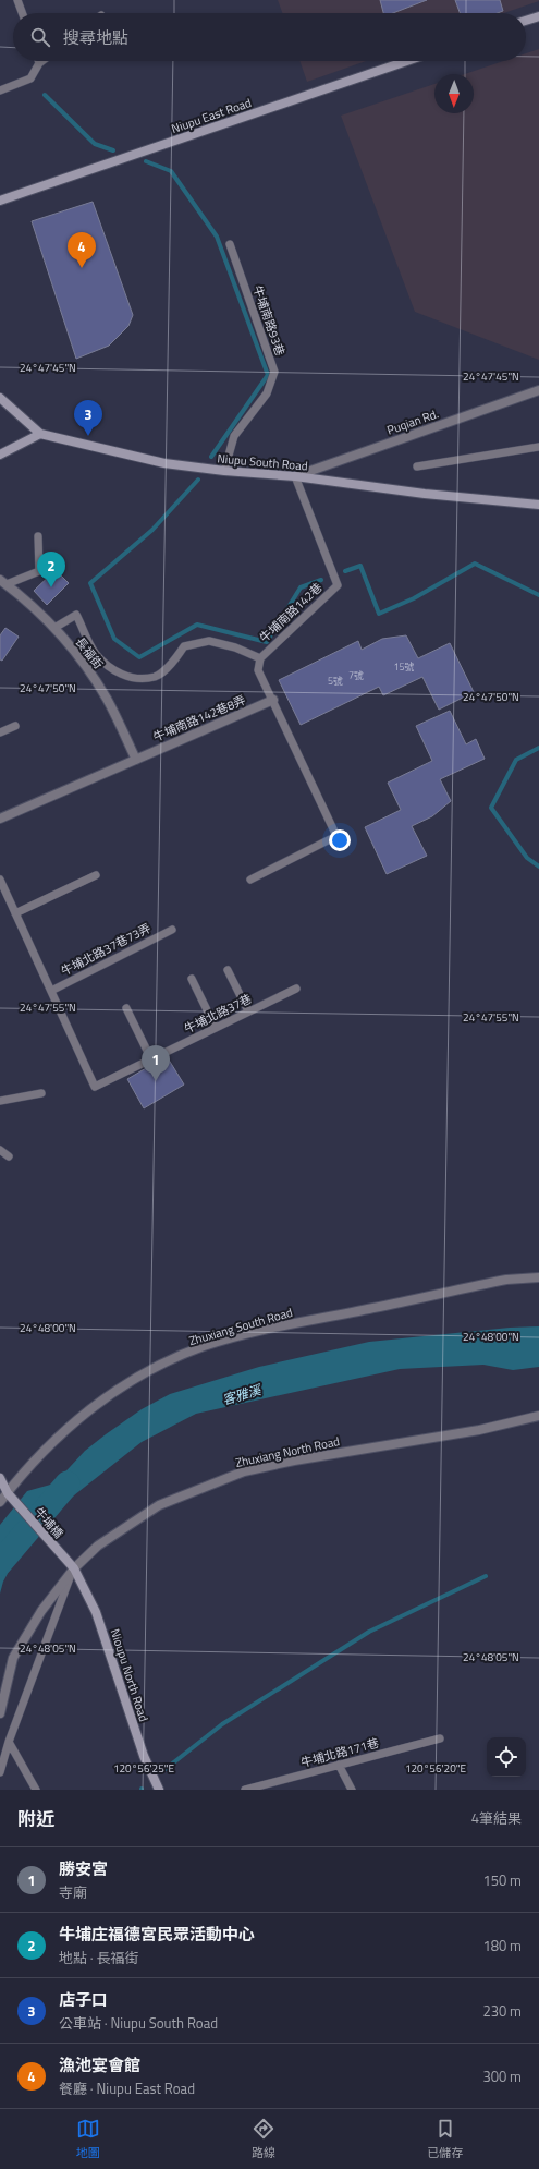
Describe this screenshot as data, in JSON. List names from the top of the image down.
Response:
{
  "streets": {
    "street": [
      "Niupu East Road",
      "Puqian Rd.",
      "Niupu South Road",
      "長福街",
      "牛埔南路142巷8弄",
      "Zhuxiang South Road",
      "Zhuxiang North Road",
      "牛埔橋",
      "Nioupu North Road"
    ],
    "lane": [
      "牛埔南路93巷",
      "牛埔南路142巷",
      "牛埔北路37巷73弄",
      "牛埔北路37巷",
      "牛埔北路171巷"
    ]
  },
  "crossings": [
    ["牛埔南路93巷", "Niupu South Road"],
    ["Puqian Rd.", "Niupu South Road"],
    ["Puqian Rd.", "牛埔南路142巷"],
    ["Niupu South Road", "牛埔南路142巷"],
    ["牛埔南路142巷", "牛埔南路142巷8弄"],
    ["長福街", "牛埔南路142巷8弄"],
    ["牛埔北路37巷73弄", "牛埔北路37巷"],
    ["Zhuxiang South Road", "牛埔橋"],
    ["Zhuxiang North Road", "牛埔橋"],
    ["Zhuxiang North Road", "Nioupu North Road"],
    ["牛埔橋", "Nioupu North Road"]
  ],
  "water": ["客雅溪"],
  "house_numbers": ["15號", "7號", "5號"],
  "north": "bottom",
  "page": {
    "search": "搜尋地點",
    "pins": [
      "4",
      "3",
      "2",
      "1"
    ],
    "heading": ["附近", "4筆結果"],
    "list": [
      {
        "mark": "1",
        "name": "勝安宮",
        "note": "寺廟",
        "value": "150 m"
      },
      {
        "mark": "2",
        "name": "牛埔庄福德宮民眾活動中心",
        "note": "地點 · 長福街",
        "value": "180 m"
      },
      {
        "mark": "3",
        "name": "店子口",
        "note": "公車站 · Niupu South Road",
        "value": "230 m"
      },
      {
        "mark": "4",
        "name": "漁池宴會館",
        "note": "餐廳 · Niupu East Road",
        "value": "300 m"
      }
    ],
    "nav": ["地圖", "路線", "已儲存"]
  },
  "coordinates": [
    "24°47'45\"N",
    "24°47'50\"N",
    "24°47'55\"N",
    "24°48'00\"N",
    "24°48'05\"N",
    "120°56'25\"E",
    "120°56'20\"E"
  ]
}
